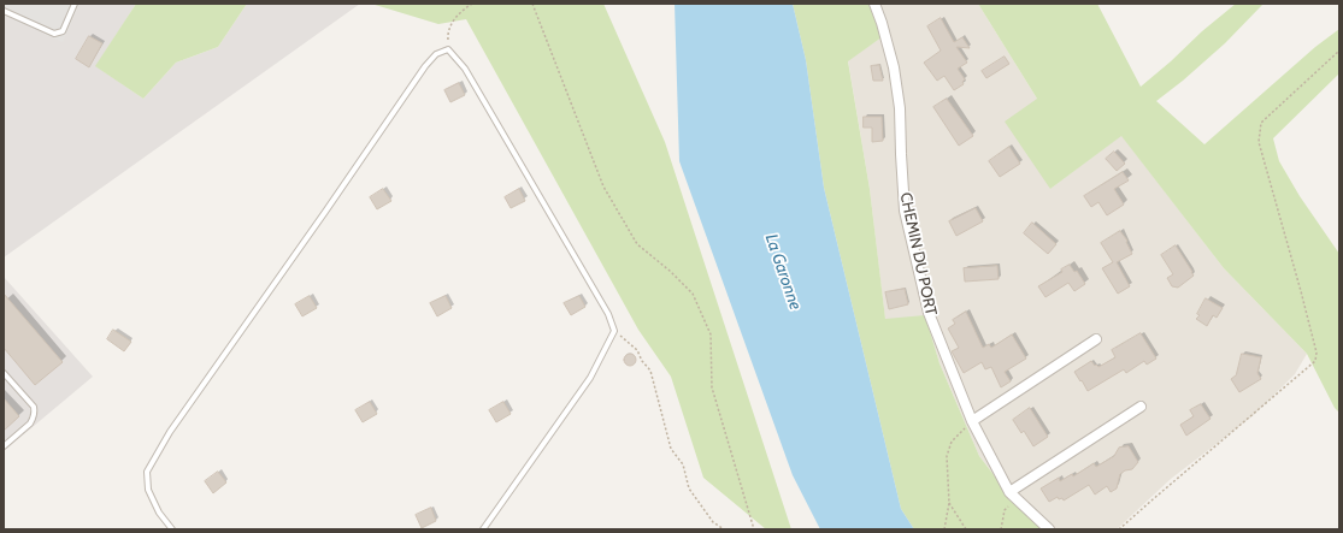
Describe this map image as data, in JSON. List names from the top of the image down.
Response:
{
  "streets": {
    "street": ["CHEMIN DU PORT"]
  },
  "water": ["La Garonne"]
}
